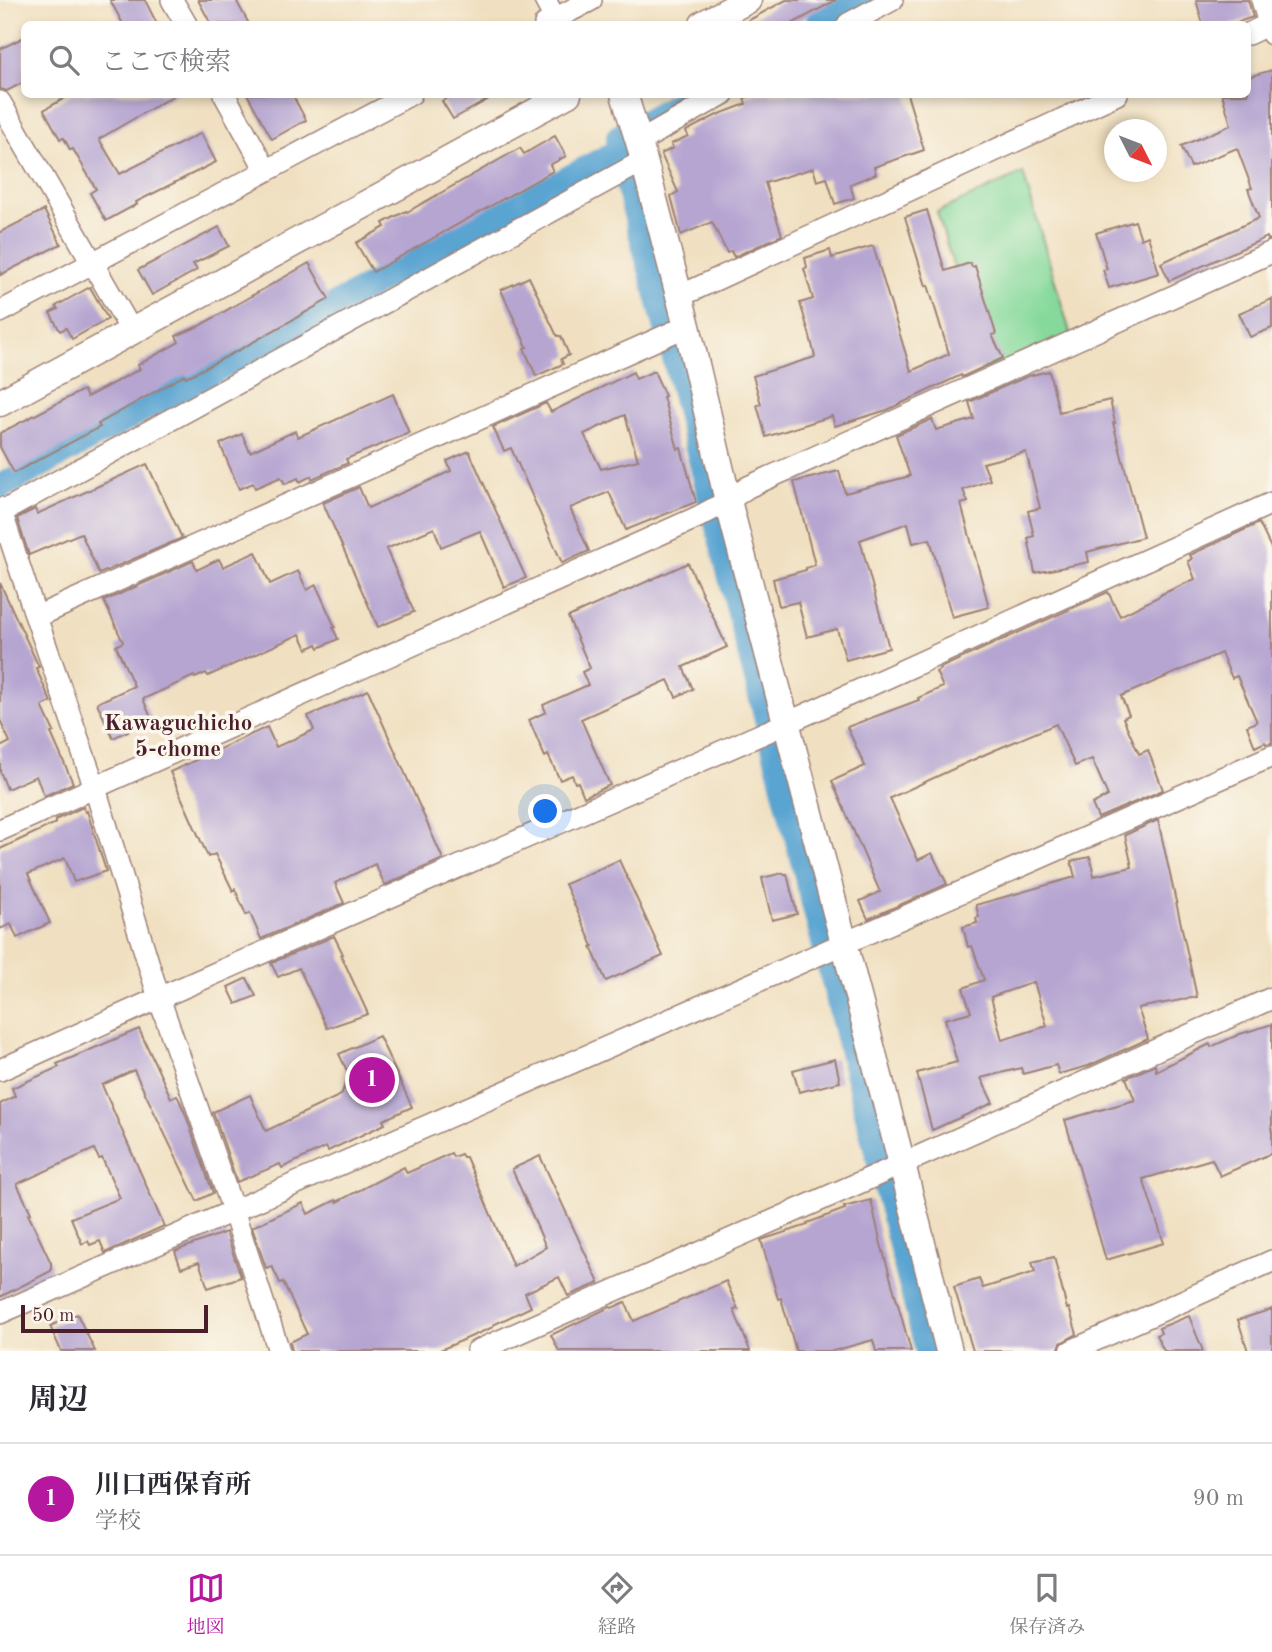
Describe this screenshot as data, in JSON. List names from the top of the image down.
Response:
{
  "districts": ["Kawaguchicho 5-chome"],
  "scale_bar": "50 m",
  "north": "bottom right",
  "page": {
    "search": "ここで検索",
    "pins": "1",
    "scale": "50 m",
    "heading": "周辺",
    "list": [
      {
        "mark": "1",
        "name": "川口西保育所",
        "note": "学校",
        "value": "90 m"
      }
    ],
    "nav": ["地図", "経路", "保存済み"]
  }
}
